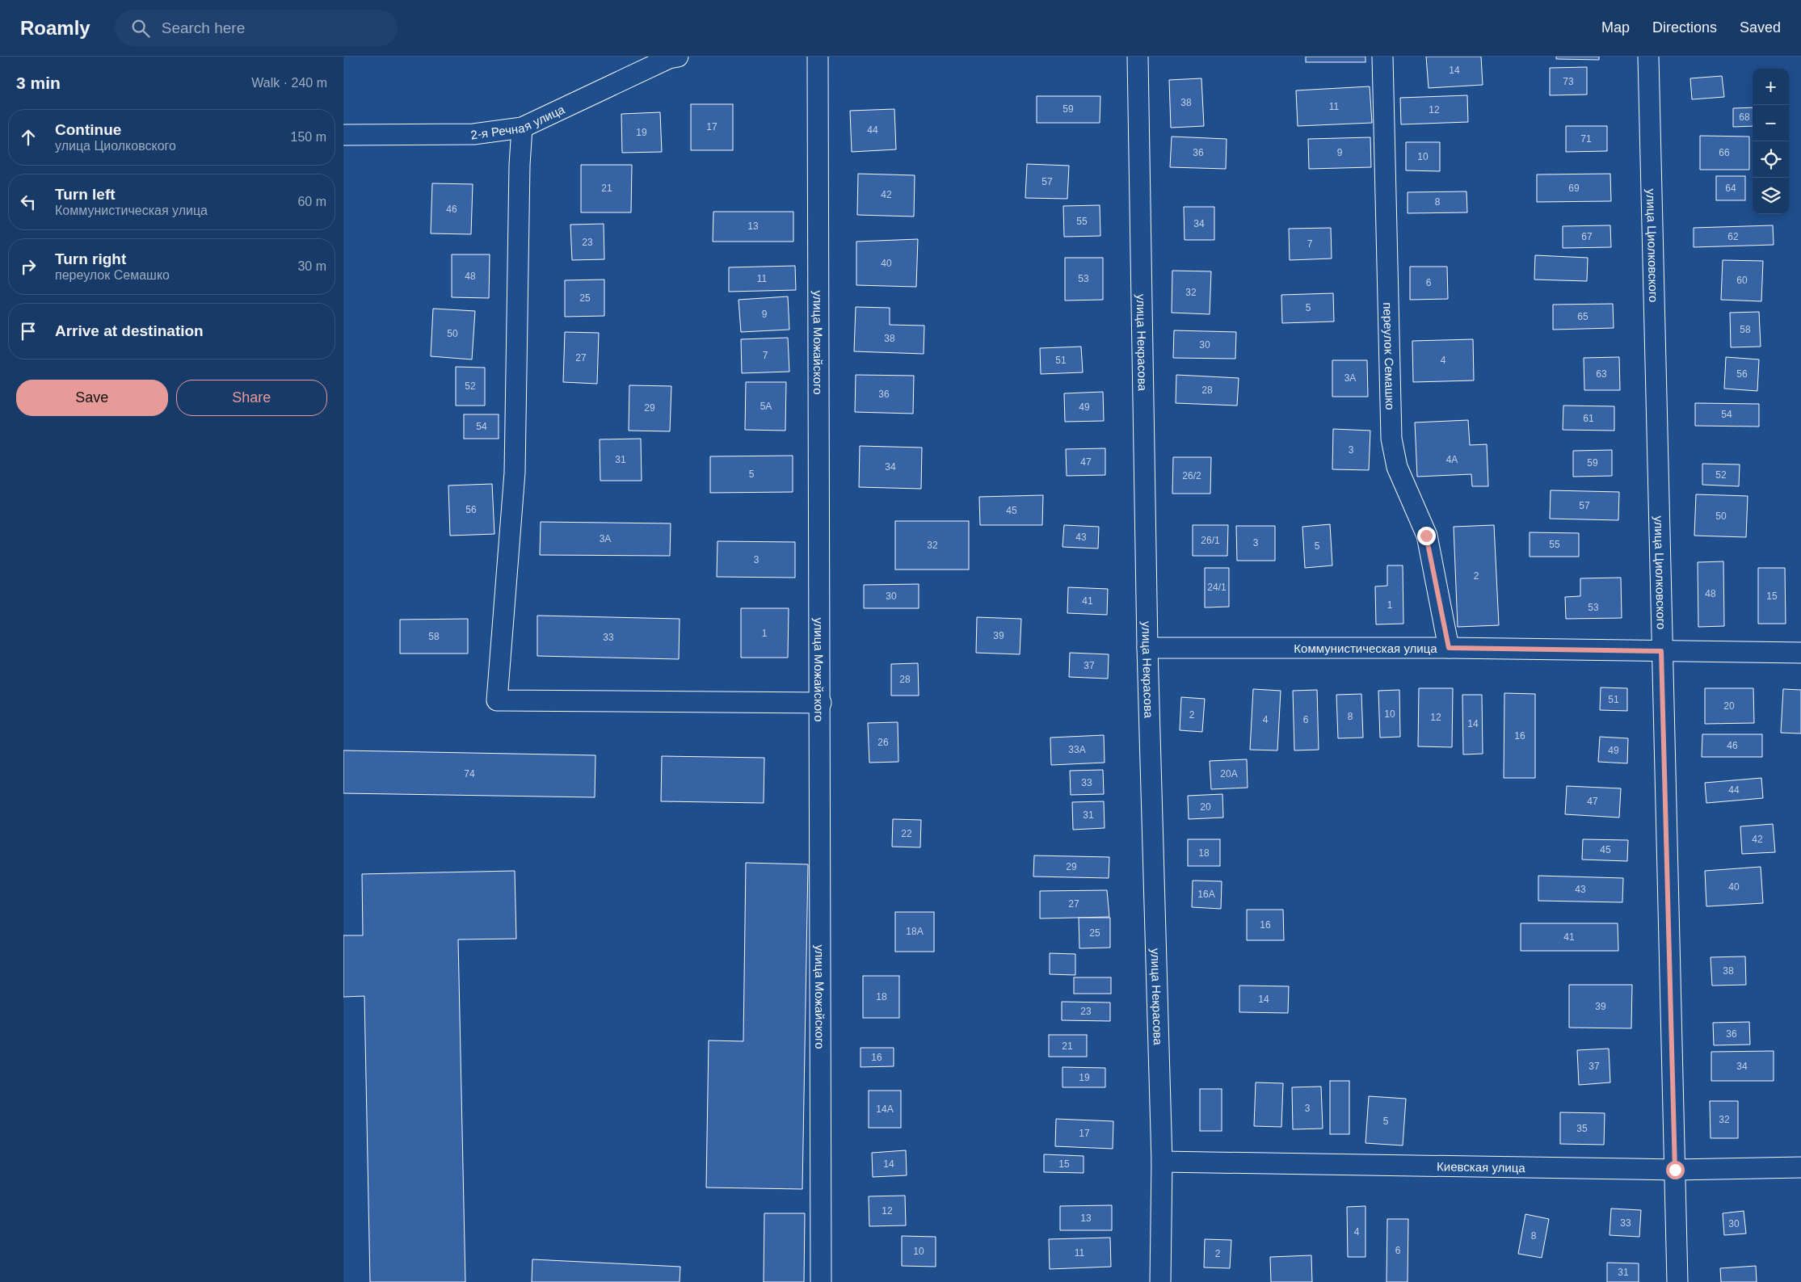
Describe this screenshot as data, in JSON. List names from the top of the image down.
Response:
{
  "streets": {
    "street": [
      "2-я Речная улица",
      "улица Циолковского",
      "улица Можайского",
      "улица Некрасова",
      "переулок Семашко",
      "Коммунистическая улица",
      "Киевская улица"
    ]
  },
  "crossings": [
    ["улица Циолковского", "Коммунистическая улица"],
    ["улица Циолковского", "Киевская улица"],
    ["улица Некрасова", "Коммунистическая улица"],
    ["улица Некрасова", "Киевская улица"],
    ["переулок Семашко", "Коммунистическая улица"]
  ],
  "house_numbers": [
    "14",
    "73",
    "38",
    "11",
    "59",
    "12",
    "68",
    "17",
    "44",
    "19",
    "71",
    "36",
    "9",
    "66",
    "10",
    "57",
    "21",
    "69",
    "64",
    "42",
    "8",
    "46",
    "55",
    "34",
    "13",
    "67",
    "62",
    "23",
    "7",
    "40",
    "48",
    "11",
    "53",
    "60",
    "6",
    "32",
    "25",
    "5",
    "9",
    "65",
    "58",
    "50",
    "38",
    "30",
    "7",
    "27",
    "51",
    "4",
    "63",
    "56",
    "3А",
    "52",
    "28",
    "36",
    "5А",
    "49",
    "29",
    "54",
    "61",
    "54",
    "3",
    "31",
    "4А",
    "47",
    "59",
    "34",
    "5",
    "52",
    "26/2",
    "57",
    "56",
    "45",
    "50",
    "43",
    "3А",
    "26/1",
    "3",
    "55",
    "32",
    "5",
    "3",
    "2",
    "24/1",
    "48",
    "30",
    "15",
    "41",
    "1",
    "53",
    "1",
    "39",
    "58",
    "33",
    "37",
    "28",
    "51",
    "20",
    "10",
    "2",
    "8",
    "12",
    "4",
    "6",
    "14",
    "16",
    "26",
    "46",
    "33А",
    "49",
    "74",
    "20А",
    "33",
    "44",
    "47",
    "20",
    "31",
    "22",
    "42",
    "45",
    "18",
    "29",
    "40",
    "43",
    "16А",
    "27",
    "16",
    "18А",
    "25",
    "41",
    "38",
    "18",
    "14",
    "39",
    "23",
    "36",
    "21",
    "16",
    "37",
    "34",
    "19",
    "3",
    "14А",
    "32",
    "5",
    "35",
    "17",
    "14",
    "15",
    "12",
    "13",
    "33",
    "30",
    "4",
    "8",
    "6",
    "10",
    "11",
    "2",
    "31"
  ],
  "page": {
    "header": "Roamly",
    "search": "Search here",
    "nav": ["Map", "Directions", "Saved"],
    "heading": ["3 min", "Walk · 240 m"],
    "map_buttons": ["+", "−"],
    "list": [
      ["Continue", "улица Циолковского", "150 m"],
      ["Turn left", "Коммунистическая улица", "60 m"],
      ["Turn right", "переулок Семашко", "30 m"],
      "Arrive at destination"
    ],
    "buttons": ["Save", "Share"]
  }
}
